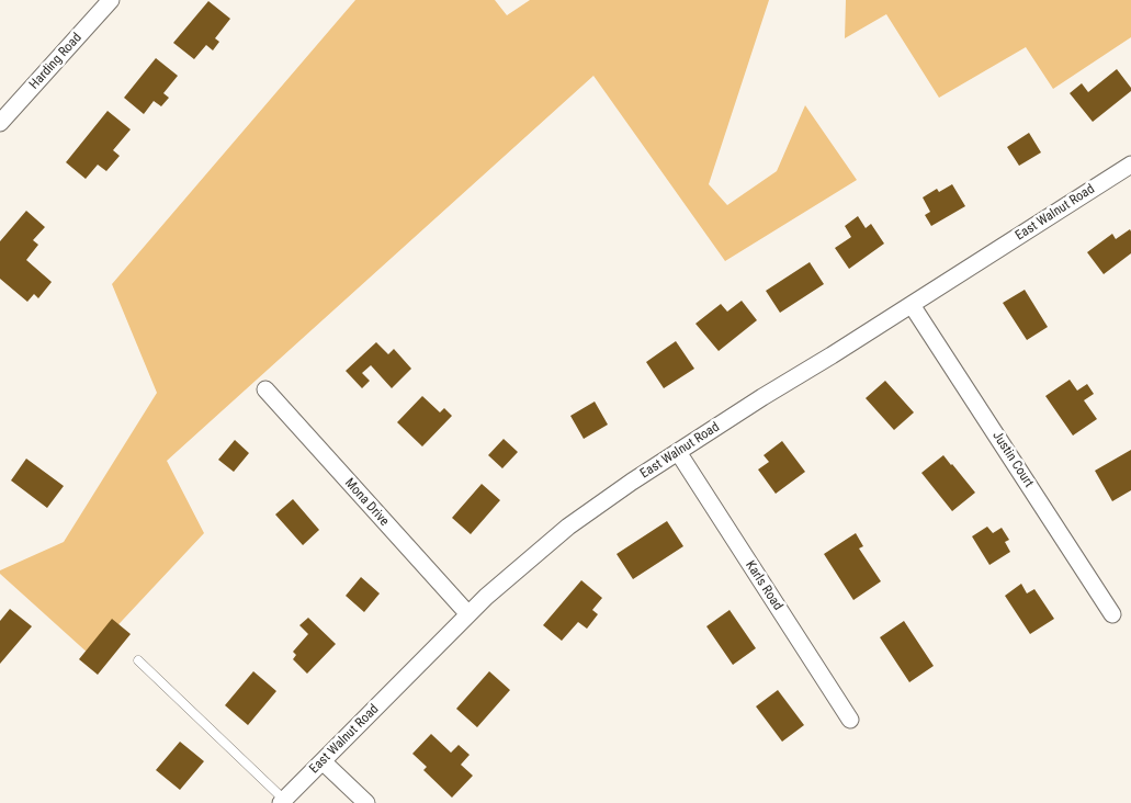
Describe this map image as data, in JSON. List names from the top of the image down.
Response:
{
  "streets": {
    "street": [
      "Harding Road",
      "East Walnut Road",
      "Justin Court",
      "Mona Drive",
      "Karls Road"
    ]
  },
  "crossings": [
    ["East Walnut Road", "Justin Court"],
    ["East Walnut Road", "Mona Drive"],
    ["East Walnut Road", "Karls Road"]
  ]
}
